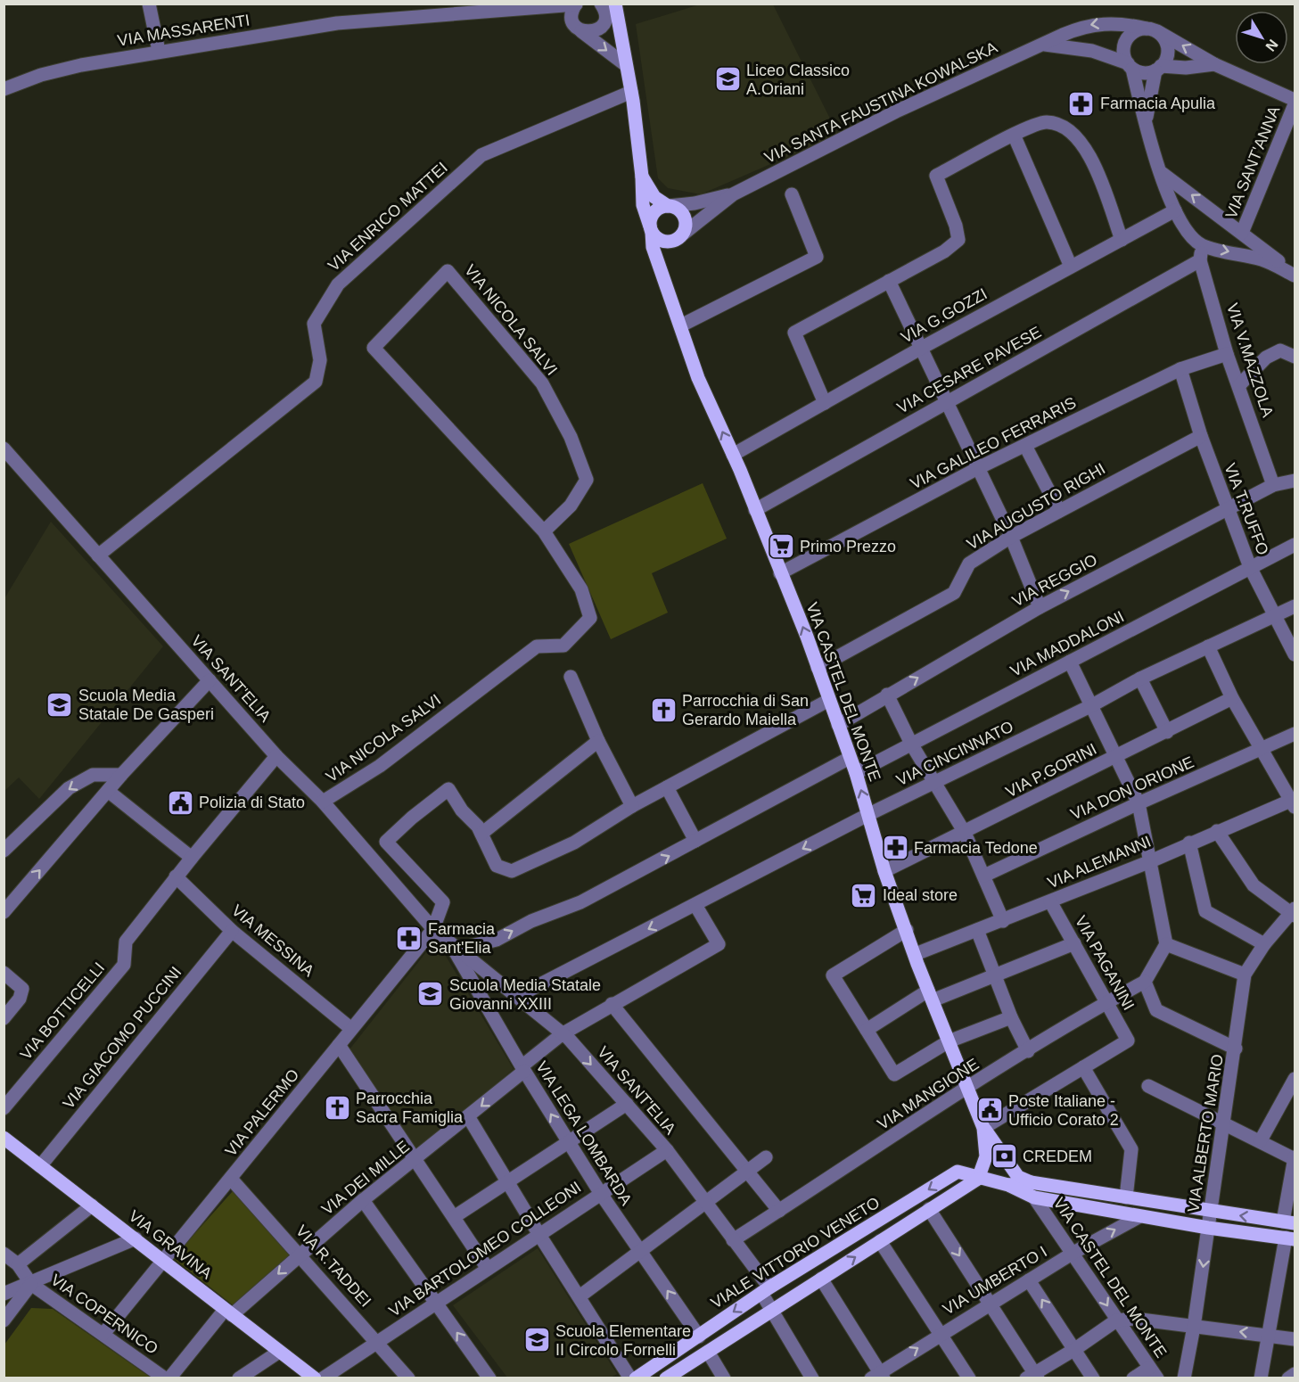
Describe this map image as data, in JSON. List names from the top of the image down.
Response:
{
  "streets": {
    "main road": ["VIA CASTEL DEL MONTE", "VIA GRAVINA", "VIALE VITTORIO VENETO"],
    "street": [
      "VIA MASSARENTI",
      "VIA SANTA FAUSTINA KOWALSKA",
      "VIA SANT'ANNA",
      "VIA ENRICO MATTEI",
      "VIA G.GOZZI",
      "VIA NICOLA SALVI",
      "VIA V.MAZZOLA",
      "VIA CESARE PAVESE",
      "VIA GALILEO FERRARIS",
      "VIA AUGUSTO RIGHI",
      "VIA T.RUFFO",
      "VIA REGGIO",
      "VIA MADDALONI",
      "VIA SANT'ELIA",
      "VIA CINCINNATO",
      "VIA P.GORINI",
      "VIA DON ORIONE",
      "VIA ALEMANNI",
      "VIA MESSINA",
      "VIA PAGANINI",
      "VIA BOTTICELLI",
      "VIA GIACOMO PUCCINI",
      "VIA MANGIONE",
      "VIA PALERMO",
      "VIA LEGA LOMBARDA",
      "VIA ALBERTO MARIO",
      "VIA DEI MILLE",
      "VIA BARTOLOMEO COLLEONI",
      "VIA R.TADDEI",
      "VIA UMBERTO I",
      "VIA COPERNICO"
    ]
  },
  "crossings": [
    ["VIA ENRICO MATTEI", "VIA SANT'ELIA"],
    ["VIA ENRICO MATTEI", "VIA CASTEL DEL MONTE"],
    ["VIA G.GOZZI", "VIA CASTEL DEL MONTE"],
    ["VIA NICOLA SALVI", "VIA SANT'ELIA"],
    ["VIA V.MAZZOLA", "VIA CESARE PAVESE"],
    ["VIA V.MAZZOLA", "VIA GALILEO FERRARIS"],
    ["VIA V.MAZZOLA", "VIA REGGIO"],
    ["VIA CESARE PAVESE", "VIA CASTEL DEL MONTE"],
    ["VIA GALILEO FERRARIS", "VIA T.RUFFO"],
    ["VIA GALILEO FERRARIS", "VIA CASTEL DEL MONTE"],
    ["VIA AUGUSTO RIGHI", "VIA T.RUFFO"],
    ["VIA AUGUSTO RIGHI", "VIA CASTEL DEL MONTE"],
    ["VIA T.RUFFO", "VIA REGGIO"],
    ["VIA T.RUFFO", "VIA MADDALONI"],
    ["VIA T.RUFFO", "VIA CINCINNATO"],
    ["VIA REGGIO", "VIA CASTEL DEL MONTE"],
    ["VIA MADDALONI", "VIA CASTEL DEL MONTE"],
    ["VIA SANT'ELIA", "VIA CINCINNATO"],
    ["VIA SANT'ELIA", "VIA BOTTICELLI"],
    ["VIA SANT'ELIA", "VIA MANGIONE"],
    ["VIA SANT'ELIA", "VIA PALERMO"],
    ["VIA SANT'ELIA", "VIA LEGA LOMBARDA"],
    ["VIA SANT'ELIA", "VIA DEI MILLE"],
    ["VIA SANT'ELIA", "VIA BARTOLOMEO COLLEONI"],
    ["VIA SANT'ELIA", "VIALE VITTORIO VENETO"],
    ["VIA CASTEL DEL MONTE", "VIA CINCINNATO"],
    ["VIA CASTEL DEL MONTE", "VIA P.GORINI"],
    ["VIA CASTEL DEL MONTE", "VIA ALEMANNI"],
    ["VIA CASTEL DEL MONTE", "VIA MANGIONE"],
    ["VIA CASTEL DEL MONTE", "VIALE VITTORIO VENETO"],
    ["VIA CASTEL DEL MONTE", "VIA UMBERTO I"],
    ["VIA CINCINNATO", "VIA DEI MILLE"],
    ["VIA ALEMANNI", "VIA PAGANINI"],
    ["VIA MESSINA", "VIA BOTTICELLI"],
    ["VIA MESSINA", "VIA GIACOMO PUCCINI"],
    ["VIA MESSINA", "VIA PALERMO"],
    ["VIA PAGANINI", "VIA MANGIONE"],
    ["VIA GIACOMO PUCCINI", "VIA GRAVINA"],
    ["VIA PALERMO", "VIA GRAVINA"],
    ["VIA PALERMO", "VIA R.TADDEI"],
    ["VIA PALERMO", "VIA COPERNICO"],
    ["VIA LEGA LOMBARDA", "VIA DEI MILLE"],
    ["VIA LEGA LOMBARDA", "VIA BARTOLOMEO COLLEONI"],
    ["VIA LEGA LOMBARDA", "VIALE VITTORIO VENETO"],
    ["VIA ALBERTO MARIO", "VIALE VITTORIO VENETO"],
    ["VIA DEI MILLE", "VIA GRAVINA"],
    ["VIA DEI MILLE", "VIA R.TADDEI"],
    ["VIA BARTOLOMEO COLLEONI", "VIA R.TADDEI"],
    ["VIALE VITTORIO VENETO", "VIA UMBERTO I"]
  ],
  "one_way": ["VIA REGGIO", "VIA UMBERTO I"],
  "places": {
    "school or university": [
      "Liceo Classico A.Oriani",
      "Scuola Media Statale De Gasperi",
      "Scuola Media Statale Giovanni XXIII",
      "Scuola Elementare II Circolo Fornelli"
    ],
    "pharmacy": ["Farmacia Apulia", "Farmacia Tedone", "Farmacia Sant'Elia"],
    "supermarket": ["Primo Prezzo", "Ideal store"],
    "church": ["Parrocchia di San Gerardo Maiella", "Parrocchia Sacra Famiglia"],
    "public building": ["Polizia di Stato", "Poste Italiane - Ufficio Corato 2"],
    "bank": ["CREDEM"]
  },
  "north": "bottom right"
}
